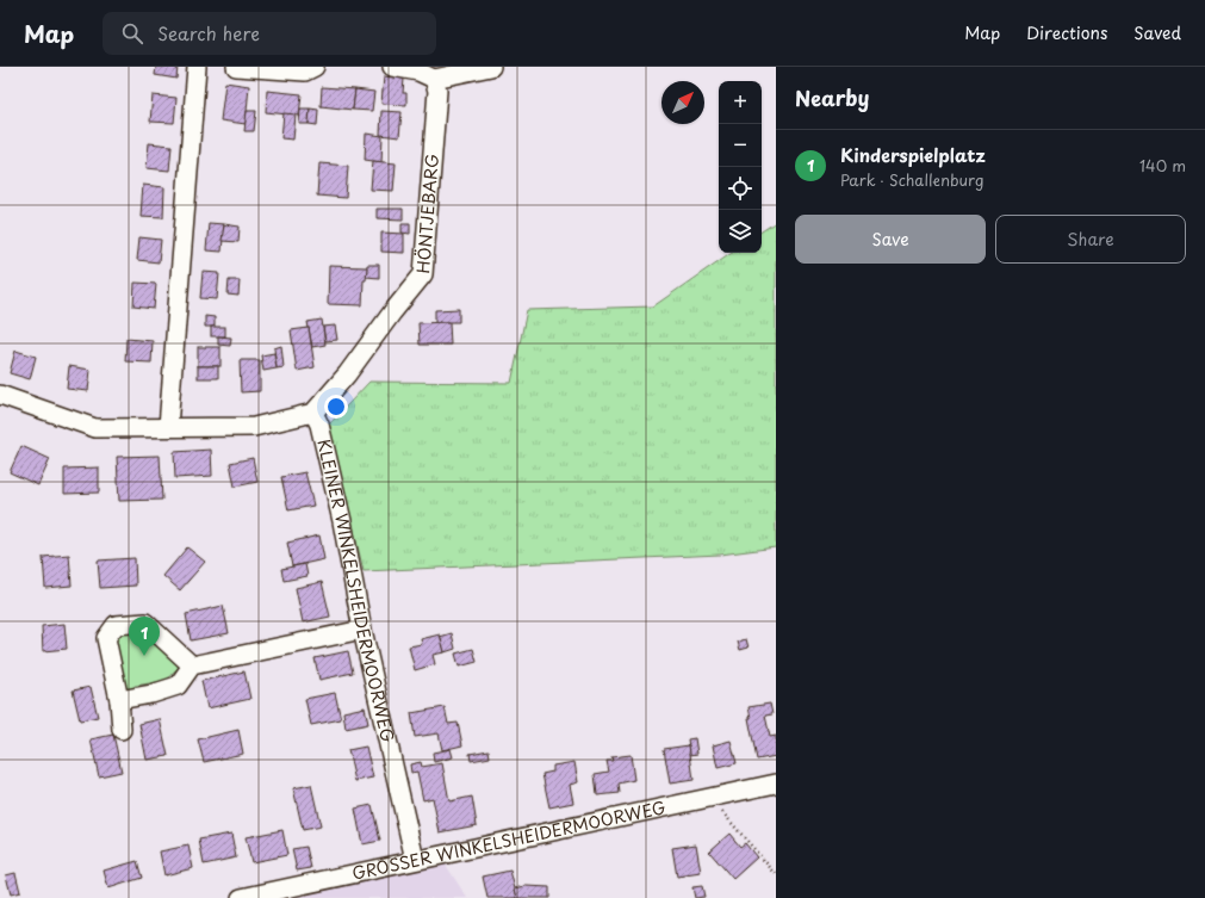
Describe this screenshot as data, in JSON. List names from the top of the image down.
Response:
{
  "streets": {
    "street": ["HÖNTJEBARG", "KLEINER WINKELSHEIDERMOORWEG", "GROSSER WINKELSHEIDERMOORWEG"]
  },
  "crossings": [
    ["HÖNTJEBARG", "KLEINER WINKELSHEIDERMOORWEG"],
    ["KLEINER WINKELSHEIDERMOORWEG", "GROSSER WINKELSHEIDERMOORWEG"]
  ],
  "north": "top right",
  "page": {
    "header": "Map",
    "search": "Search here",
    "nav": ["Map", "Directions", "Saved"],
    "heading": "Nearby",
    "map_buttons": ["+", "−"],
    "list": [
      {
        "mark": "1",
        "name": "Kinderspielplatz",
        "note": "Park · Schallenburg",
        "value": "140 m"
      }
    ],
    "buttons": ["Save", "Share"],
    "pins": "1"
  }
}
